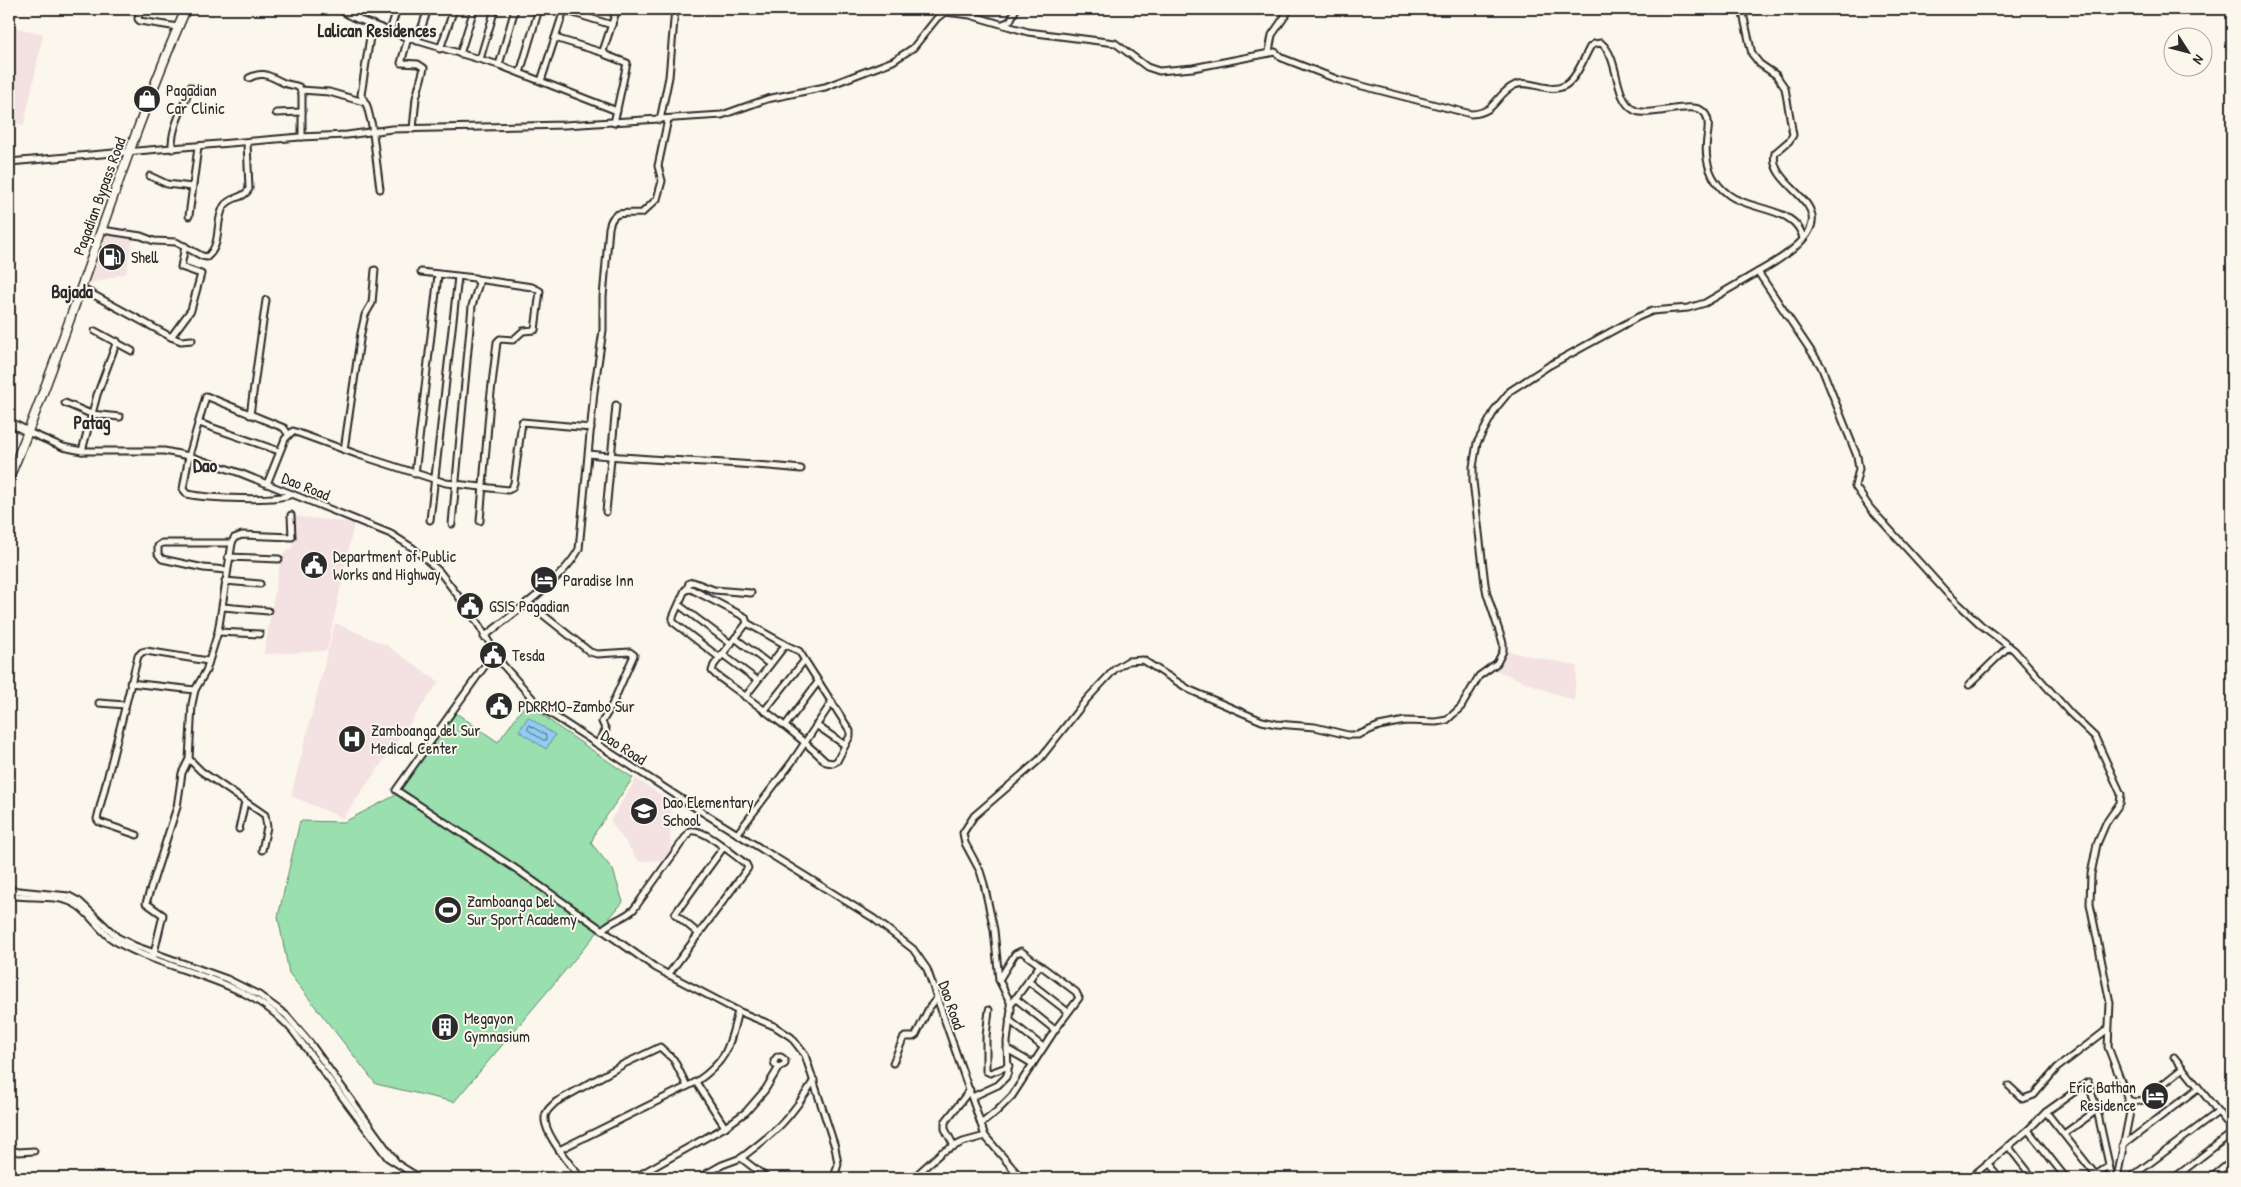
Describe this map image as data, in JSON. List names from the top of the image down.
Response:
{
  "streets": {
    "highway": ["Pagadian Bypass Road"],
    "street": ["Dao Road"]
  },
  "crossings": [
    ["Pagadian Bypass Road", "Dao Road"]
  ],
  "districts": [
    "Lalican Residences",
    "Bajada",
    "Patag",
    "Dao"
  ],
  "places": {
    "shop": ["Pagadian Car Clinic"],
    "fuel station": ["Shell"],
    "public building": [
      "Department of Public Works and Highway",
      "GSIS Pagadian",
      "Tesda",
      "PDRRMO-Zambo Sur"
    ],
    "hotel": ["Paradise Inn", "Eric Bathan Residence"],
    "hospital": ["Zamboanga del Sur Medical Center"],
    "school or university": ["Dao Elementary School"],
    "sports": ["Zamboanga Del Sur Sport Academy"],
    "building": ["Megayon Gymnasium"]
  },
  "north": "bottom right"
}
